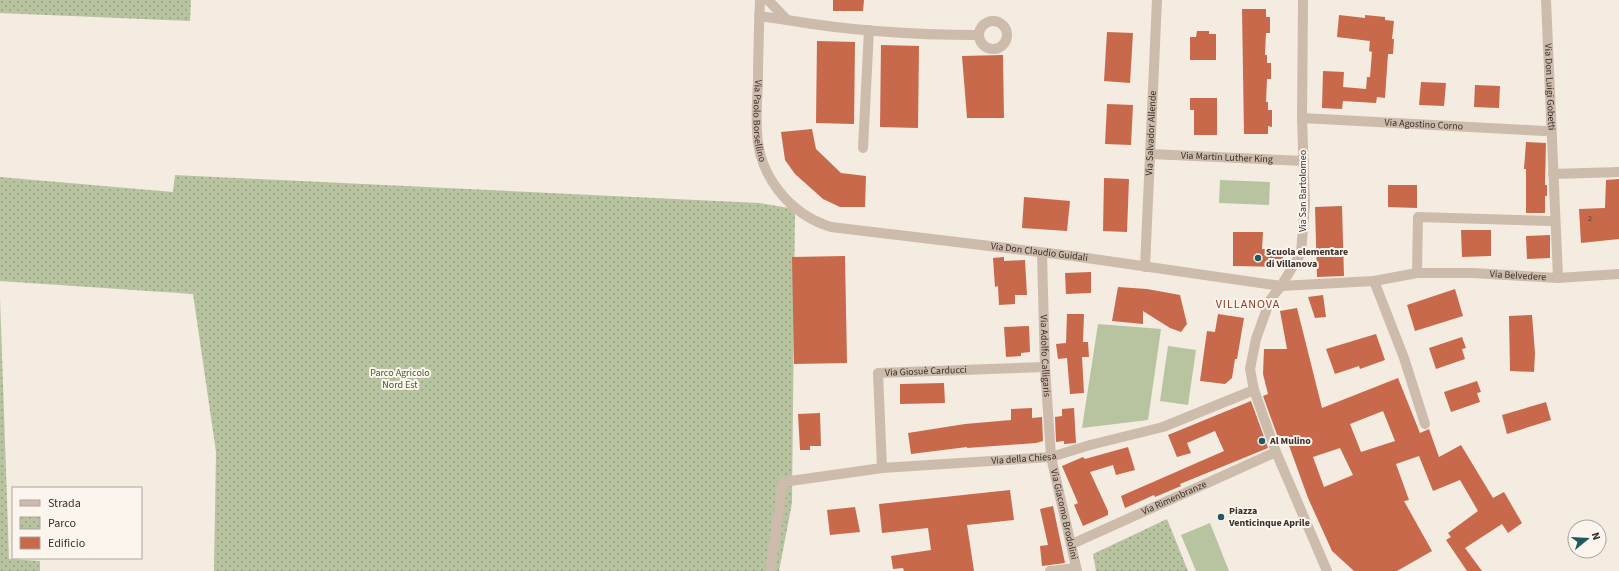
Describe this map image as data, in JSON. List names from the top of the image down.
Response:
{
  "streets": {
    "street": [
      "Via Don Luigi Gobetti",
      "Via Paolo Borsellino",
      "Via Agostino Corno",
      "Via Salvador Allende",
      "Via Martin Luther King",
      "Via San Bartolomeo",
      "Via Don Claudio Guidali",
      "Via Belvedere",
      "Via Adolfo Calligaris",
      "Via Giosuè Carducci",
      "Via della Chiesa",
      "Via Rimenbranze",
      "Via Giacomo Brodolini"
    ]
  },
  "crossings": [
    ["Via Don Luigi Gobetti", "Via Belvedere"],
    ["Via Paolo Borsellino", "Via Don Claudio Guidali"],
    ["Via Agostino Corno", "Via San Bartolomeo"],
    ["Via Salvador Allende", "Via Martin Luther King"],
    ["Via Salvador Allende", "Via Don Claudio Guidali"],
    ["Via Martin Luther King", "Via San Bartolomeo"],
    ["Via San Bartolomeo", "Via Don Claudio Guidali"],
    ["Via San Bartolomeo", "Via Belvedere"],
    ["Via San Bartolomeo", "Via della Chiesa"],
    ["Via San Bartolomeo", "Via Rimenbranze"],
    ["Via Don Claudio Guidali", "Via Belvedere"],
    ["Via Don Claudio Guidali", "Via Adolfo Calligaris"],
    ["Via Adolfo Calligaris", "Via Giosuè Carducci"],
    ["Via Adolfo Calligaris", "Via della Chiesa"],
    ["Via Adolfo Calligaris", "Via Giacomo Brodolini"],
    ["Via Giosuè Carducci", "Via della Chiesa"],
    ["Via della Chiesa", "Via Giacomo Brodolini"],
    ["Via Rimenbranze", "Via Giacomo Brodolini"]
  ],
  "districts": ["VILLANOVA"],
  "parks": ["Parco Agricolo Nord Est"],
  "places": ["Scuola elementare di Villanova", "Al Mulino", "Piazza Venticinque Aprile"],
  "house_numbers": ["2"],
  "legend": ["Strada", "Parco", "Edificio"],
  "north": "right"
}
